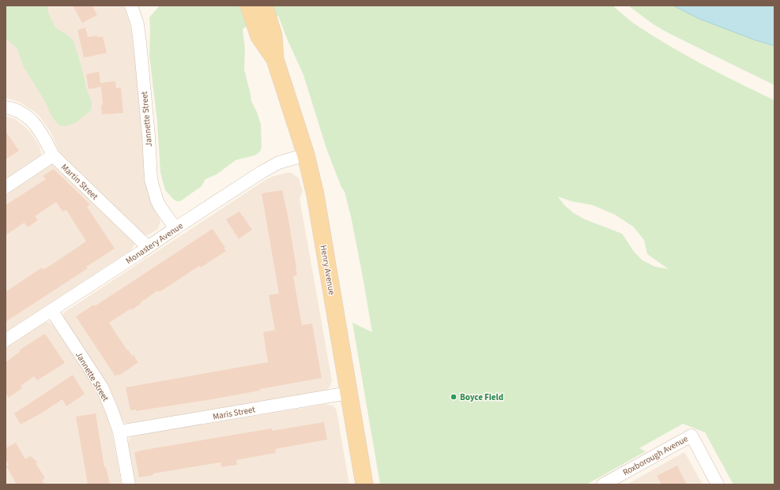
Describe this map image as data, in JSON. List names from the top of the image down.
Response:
{
  "streets": {
    "main road": ["Henry Avenue"],
    "street": [
      "Jannette Street",
      "Martin Street",
      "Monastery Avenue",
      "Maris Street",
      "Roxborough Avenue"
    ]
  },
  "crossings": [
    ["Jannette Street", "Monastery Avenue"],
    ["Jannette Street", "Maris Street"],
    ["Martin Street", "Monastery Avenue"],
    ["Monastery Avenue", "Henry Avenue"],
    ["Henry Avenue", "Maris Street"]
  ],
  "places": ["Boyce Field"]
}
